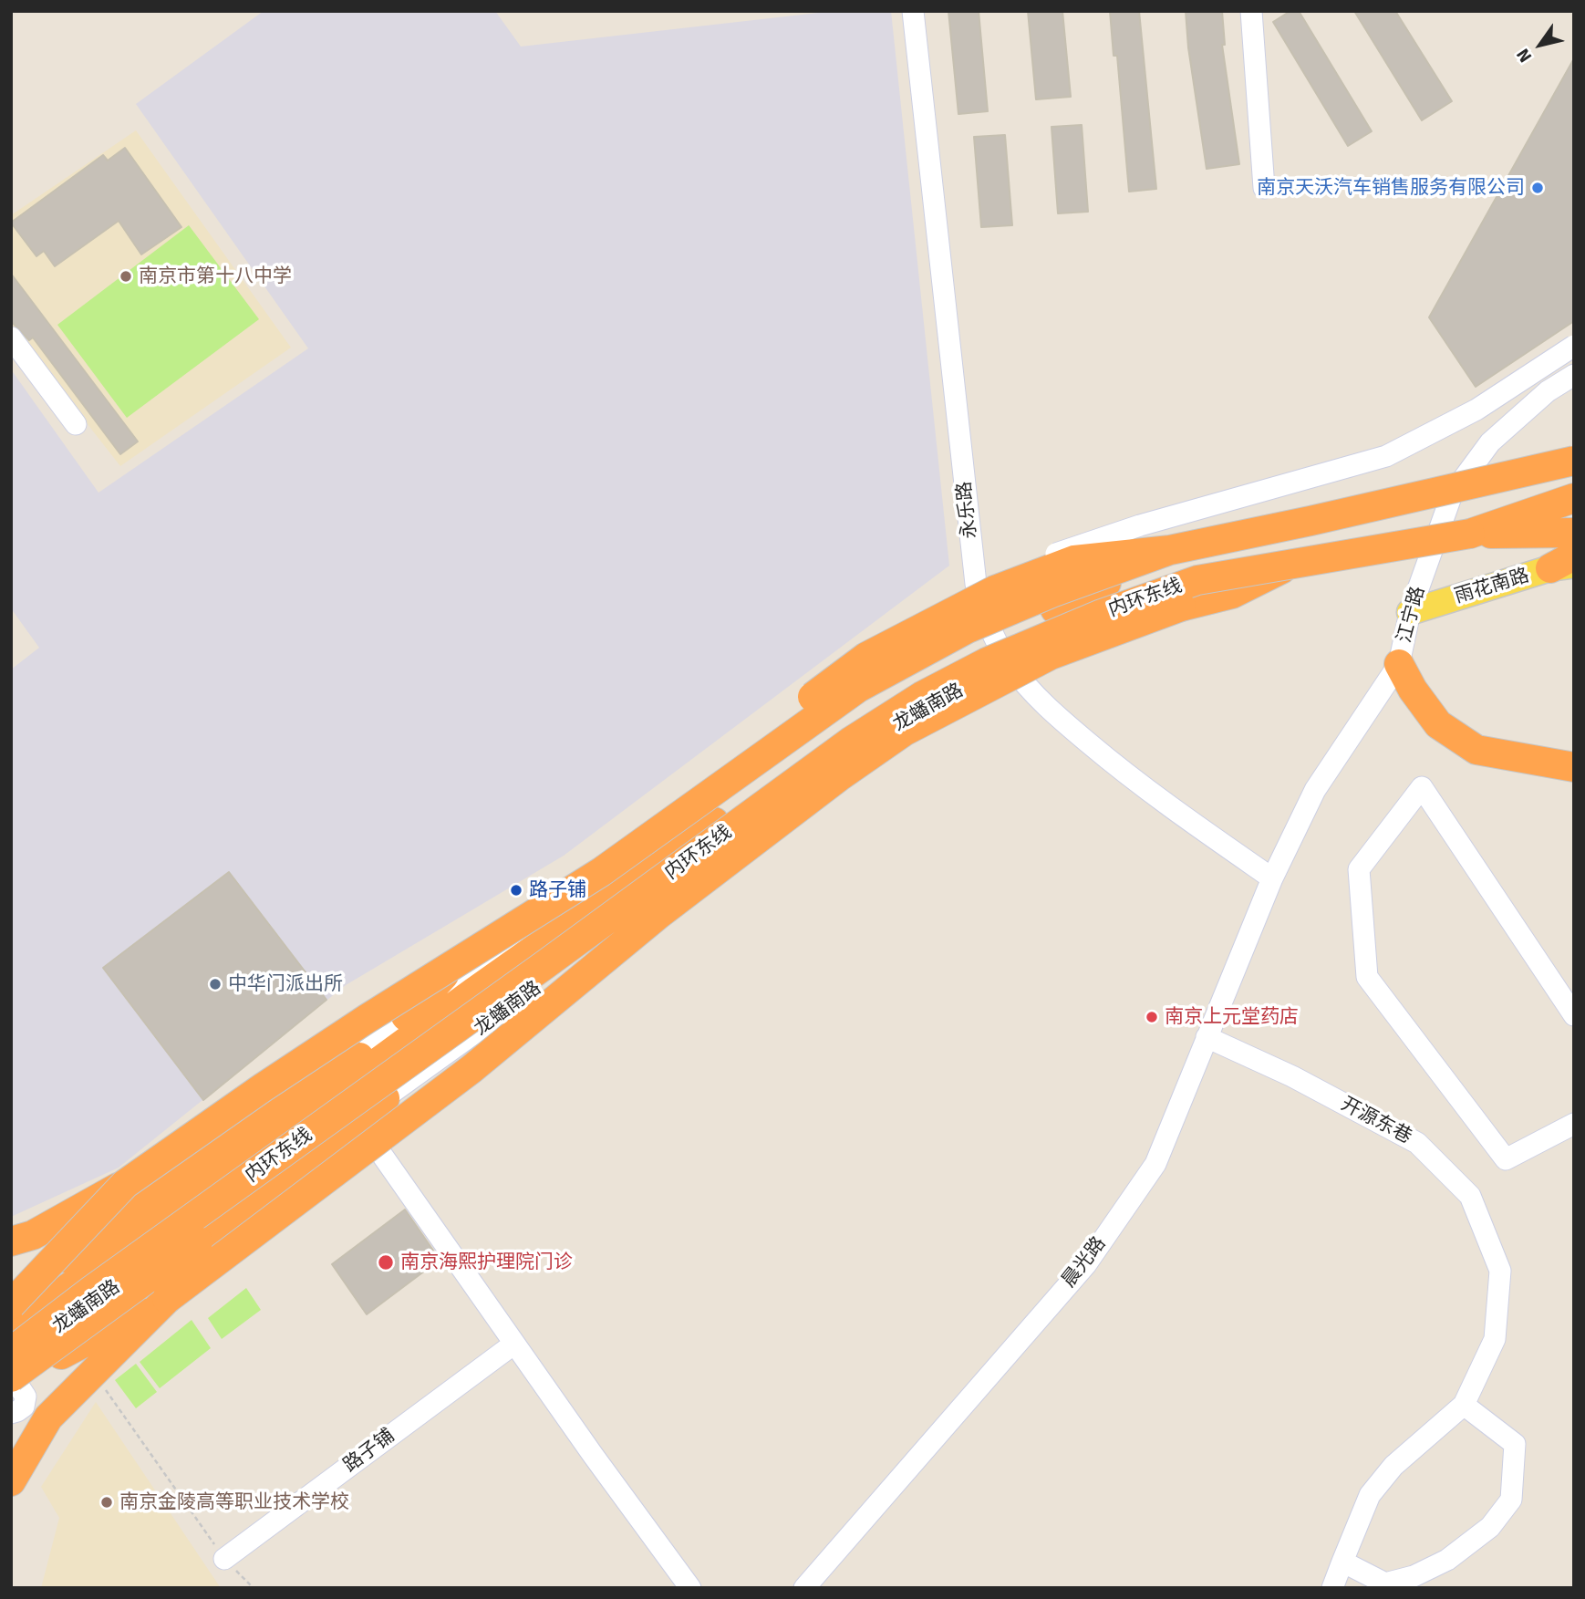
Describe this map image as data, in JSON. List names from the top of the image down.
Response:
{
  "streets": {
    "highway": ["内环东线"],
    "main road": ["雨花南路"],
    "street": [
      "永乐路",
      "江宁路",
      "龙蟠南路",
      "开源东巷",
      "晨光路",
      "路子铺"
    ]
  },
  "crossings": [
    ["永乐路", "江宁路"],
    ["永乐路", "龙蟠南路"],
    ["永乐路", "晨光路"],
    ["雨花南路", "江宁路"],
    ["江宁路", "晨光路"],
    ["开源东巷", "晨光路"]
  ],
  "places": [
    "南京天沃汽车销售服务有限公司",
    "南京市第十八中学",
    "路子铺",
    "中华门派出所",
    "南京上元堂药店",
    "南京海熙护理院门诊",
    "南京金陵高等职业技术学校"
  ],
  "north": "bottom left"
}
